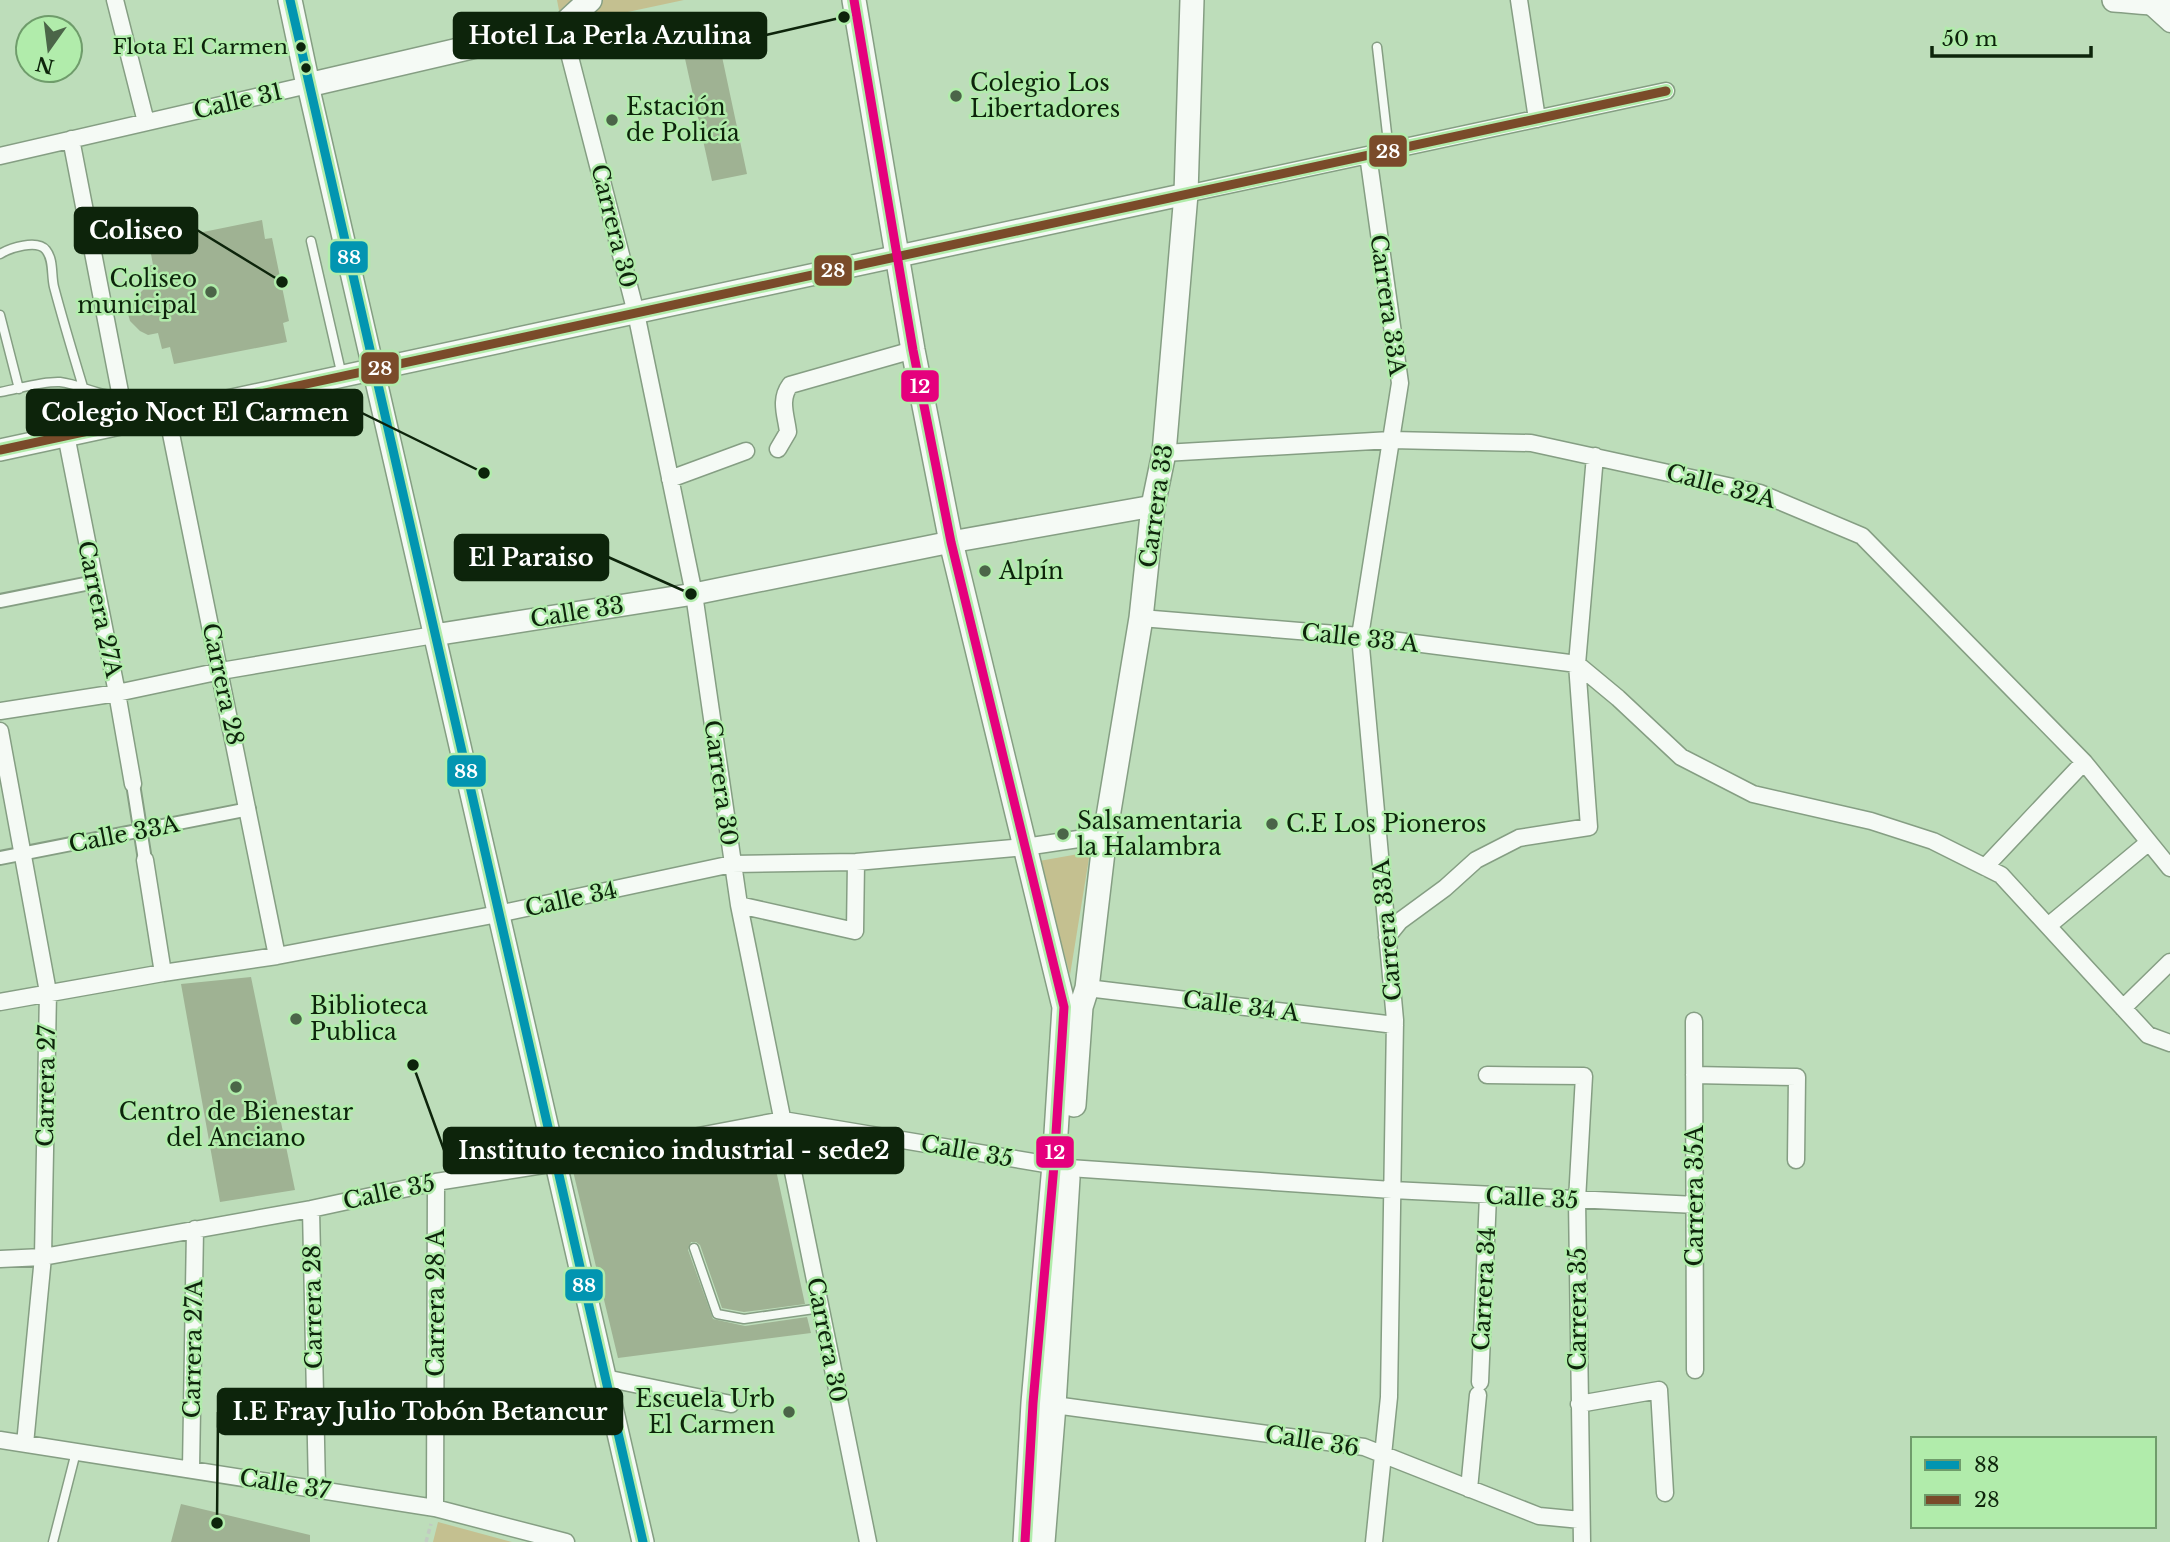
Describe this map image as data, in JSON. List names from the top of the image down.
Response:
{
  "streets": {
    "main road": ["Calle 31", "Carrera 33"],
    "street": [
      "Carrera 30",
      "Carrera 33A",
      "Calle 32A",
      "Carrera 27A",
      "Calle 33",
      "Calle 33 A",
      "Carrera 28",
      "Calle 33A",
      "Calle 34",
      "Calle 34 A",
      "Carrera 27",
      "Calle 35",
      "Carrera 35A",
      "Carrera 34",
      "Carrera 28 A",
      "Carrera 35",
      "Calle 36",
      "Calle 37"
    ]
  },
  "crossings": [
    ["Calle 31", "Carrera 30"],
    ["Carrera 30", "Calle 33"],
    ["Carrera 30", "Calle 34"],
    ["Carrera 30", "Calle 35"],
    ["Carrera 33A", "Calle 32A"],
    ["Carrera 33A", "Calle 33 A"],
    ["Carrera 33A", "Calle 34 A"],
    ["Carrera 33A", "Calle 35"],
    ["Carrera 33A", "Calle 36"],
    ["Calle 32A", "Carrera 33"],
    ["Carrera 33", "Calle 33"],
    ["Carrera 33", "Calle 33 A"],
    ["Carrera 33", "Calle 34"],
    ["Carrera 33", "Calle 34 A"],
    ["Carrera 33", "Calle 35"],
    ["Carrera 27A", "Calle 33"],
    ["Carrera 27A", "Calle 35"],
    ["Carrera 27A", "Calle 37"],
    ["Calle 33", "Carrera 28"],
    ["Carrera 28", "Calle 33A"],
    ["Carrera 28", "Calle 34"],
    ["Carrera 28", "Calle 35"],
    ["Carrera 28", "Calle 37"],
    ["Calle 33A", "Carrera 27"],
    ["Calle 34", "Carrera 27"],
    ["Carrera 27", "Calle 35"],
    ["Carrera 27", "Calle 37"],
    ["Calle 35", "Carrera 35A"],
    ["Calle 35", "Carrera 34"],
    ["Calle 35", "Carrera 28 A"],
    ["Calle 35", "Carrera 35"],
    ["Carrera 34", "Calle 36"],
    ["Carrera 28 A", "Calle 37"],
    ["Carrera 35", "Calle 36"]
  ],
  "places": [
    "Hotel La Perla Azulina",
    "Flota El Carmen",
    "Colegio Los Libertadores",
    "Estación de Policía",
    "Coliseo",
    "Coliseo municipal",
    "Colegio Noct El Carmen",
    "Alpín",
    "El Paraiso",
    "C.E Los Pioneros",
    "Salsamentaria la Halambra",
    "Biblioteca Publica",
    "Instituto tecnico industrial - sede2",
    "Centro de Bienestar del Anciano",
    "Escuela Urb El Carmen",
    "I.E Fray Julio Tobón Betancur"
  ],
  "lines": ["transit line 88", "transit line 12", "transit line 28"],
  "legend": ["88", "28"],
  "scale_bar": "50 m",
  "north": "bottom"
}
